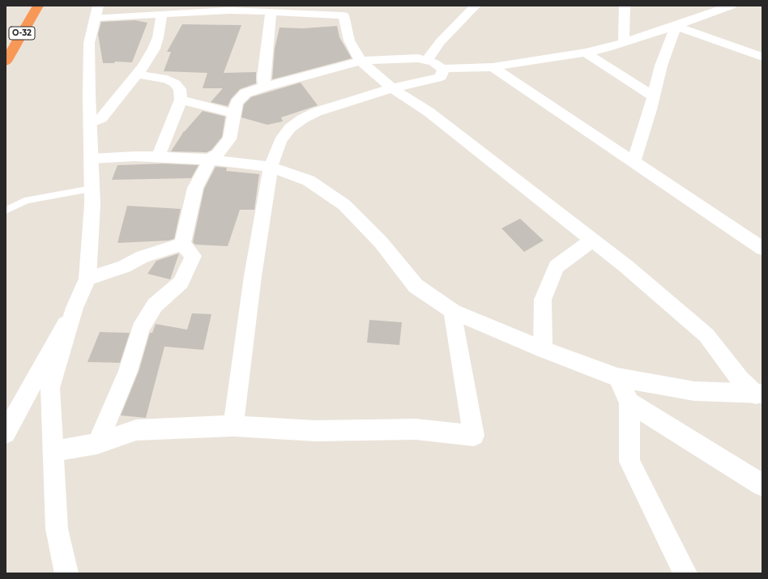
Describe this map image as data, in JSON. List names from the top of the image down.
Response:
{
  "streets": {
    "highway": ["O-32"]
  }
}
